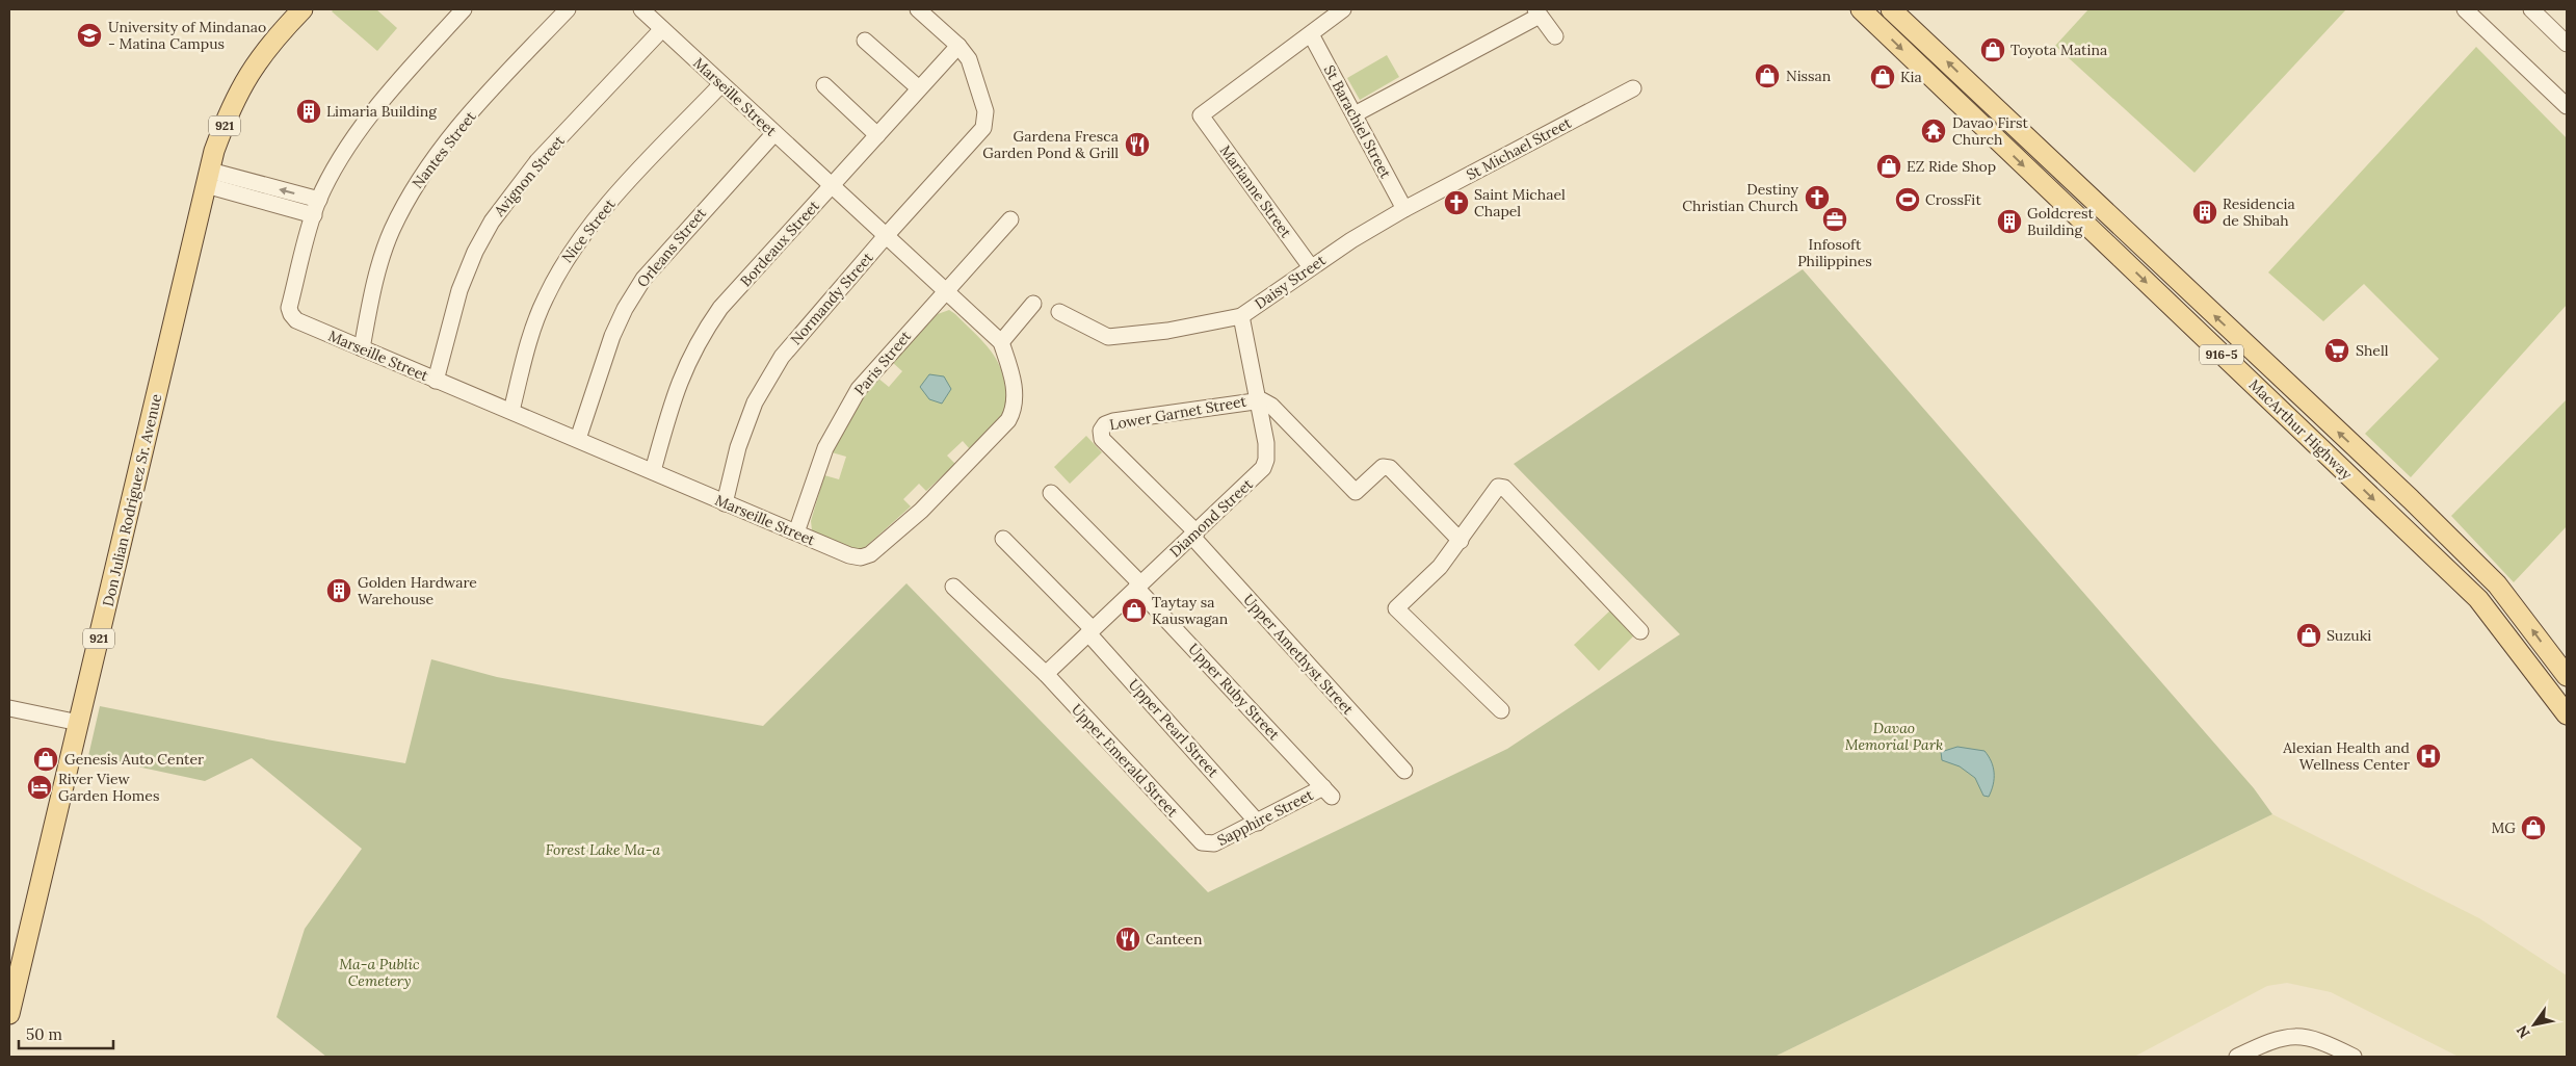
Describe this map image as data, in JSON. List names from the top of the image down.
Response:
{
  "streets": {
    "main road": [
      "921",
      "916-5",
      "MacArthur Highway",
      "Don Julian Rodriguez Sr. Avenue"
    ],
    "street": [
      "Marseille Street",
      "St Barachiel Street",
      "St Michael Street",
      "Nantes Street",
      "Avignon Street",
      "Marianne Street",
      "Nice Street",
      "Bordeaux Street",
      "Orleans Street",
      "Daisy Street",
      "Normandy Street",
      "Paris Street",
      "Lower Garnet Street",
      "Diamond Street",
      "Upper Amethyst Street",
      "Upper Ruby Street",
      "Upper Pearl Street",
      "Upper Emerald Street",
      "Sapphire Street"
    ]
  },
  "crossings": [
    ["Marseille Street", "Nantes Street"],
    ["Marseille Street", "Avignon Street"],
    ["Marseille Street", "Nice Street"],
    ["Marseille Street", "Bordeaux Street"],
    ["Marseille Street", "Orleans Street"],
    ["Marseille Street", "Normandy Street"],
    ["Marseille Street", "Paris Street"],
    ["St Barachiel Street", "St Michael Street"],
    ["St Barachiel Street", "Marianne Street"],
    ["St Barachiel Street", "Daisy Street"],
    ["St Michael Street", "Daisy Street"],
    ["Marianne Street", "Daisy Street"],
    ["Bordeaux Street", "Normandy Street"],
    ["Daisy Street", "Diamond Street"],
    ["Lower Garnet Street", "Diamond Street"],
    ["Lower Garnet Street", "Upper Amethyst Street"],
    ["Diamond Street", "Upper Amethyst Street"],
    ["Diamond Street", "Upper Ruby Street"],
    ["Diamond Street", "Upper Pearl Street"],
    ["Diamond Street", "Upper Emerald Street"],
    ["Upper Ruby Street", "Sapphire Street"],
    ["Upper Pearl Street", "Sapphire Street"],
    ["Upper Emerald Street", "Sapphire Street"]
  ],
  "parks": ["Davao Memorial Park", "Forest Lake Ma-a", "Ma-a Public Cemetery"],
  "places": {
    "school or university": ["University of Mindanao - Matina Campus"],
    "shop": [
      "Toyota Matina",
      "Nissan",
      "Kia",
      "EZ Ride Shop",
      "Taytay sa Kauswagan",
      "Suzuki",
      "Genesis Auto Center",
      "MG"
    ],
    "building": [
      "Limaria Building",
      "Residencia de Shibah",
      "Goldcrest Building",
      "Golden Hardware Warehouse"
    ],
    "temple": ["Davao First Church"],
    "restaurant": ["Gardena Fresca Garden Pond & Grill", "Canteen"],
    "church": ["Destiny Christian Church", "Saint Michael Chapel"],
    "sports": ["CrossFit"],
    "office": ["Infosoft Philippines"],
    "supermarket": ["Shell"],
    "hospital": ["Alexian Health and Wellness Center"],
    "hotel": ["River View Garden Homes"]
  },
  "scale_bar": "50 m",
  "north": "bottom left"
}
